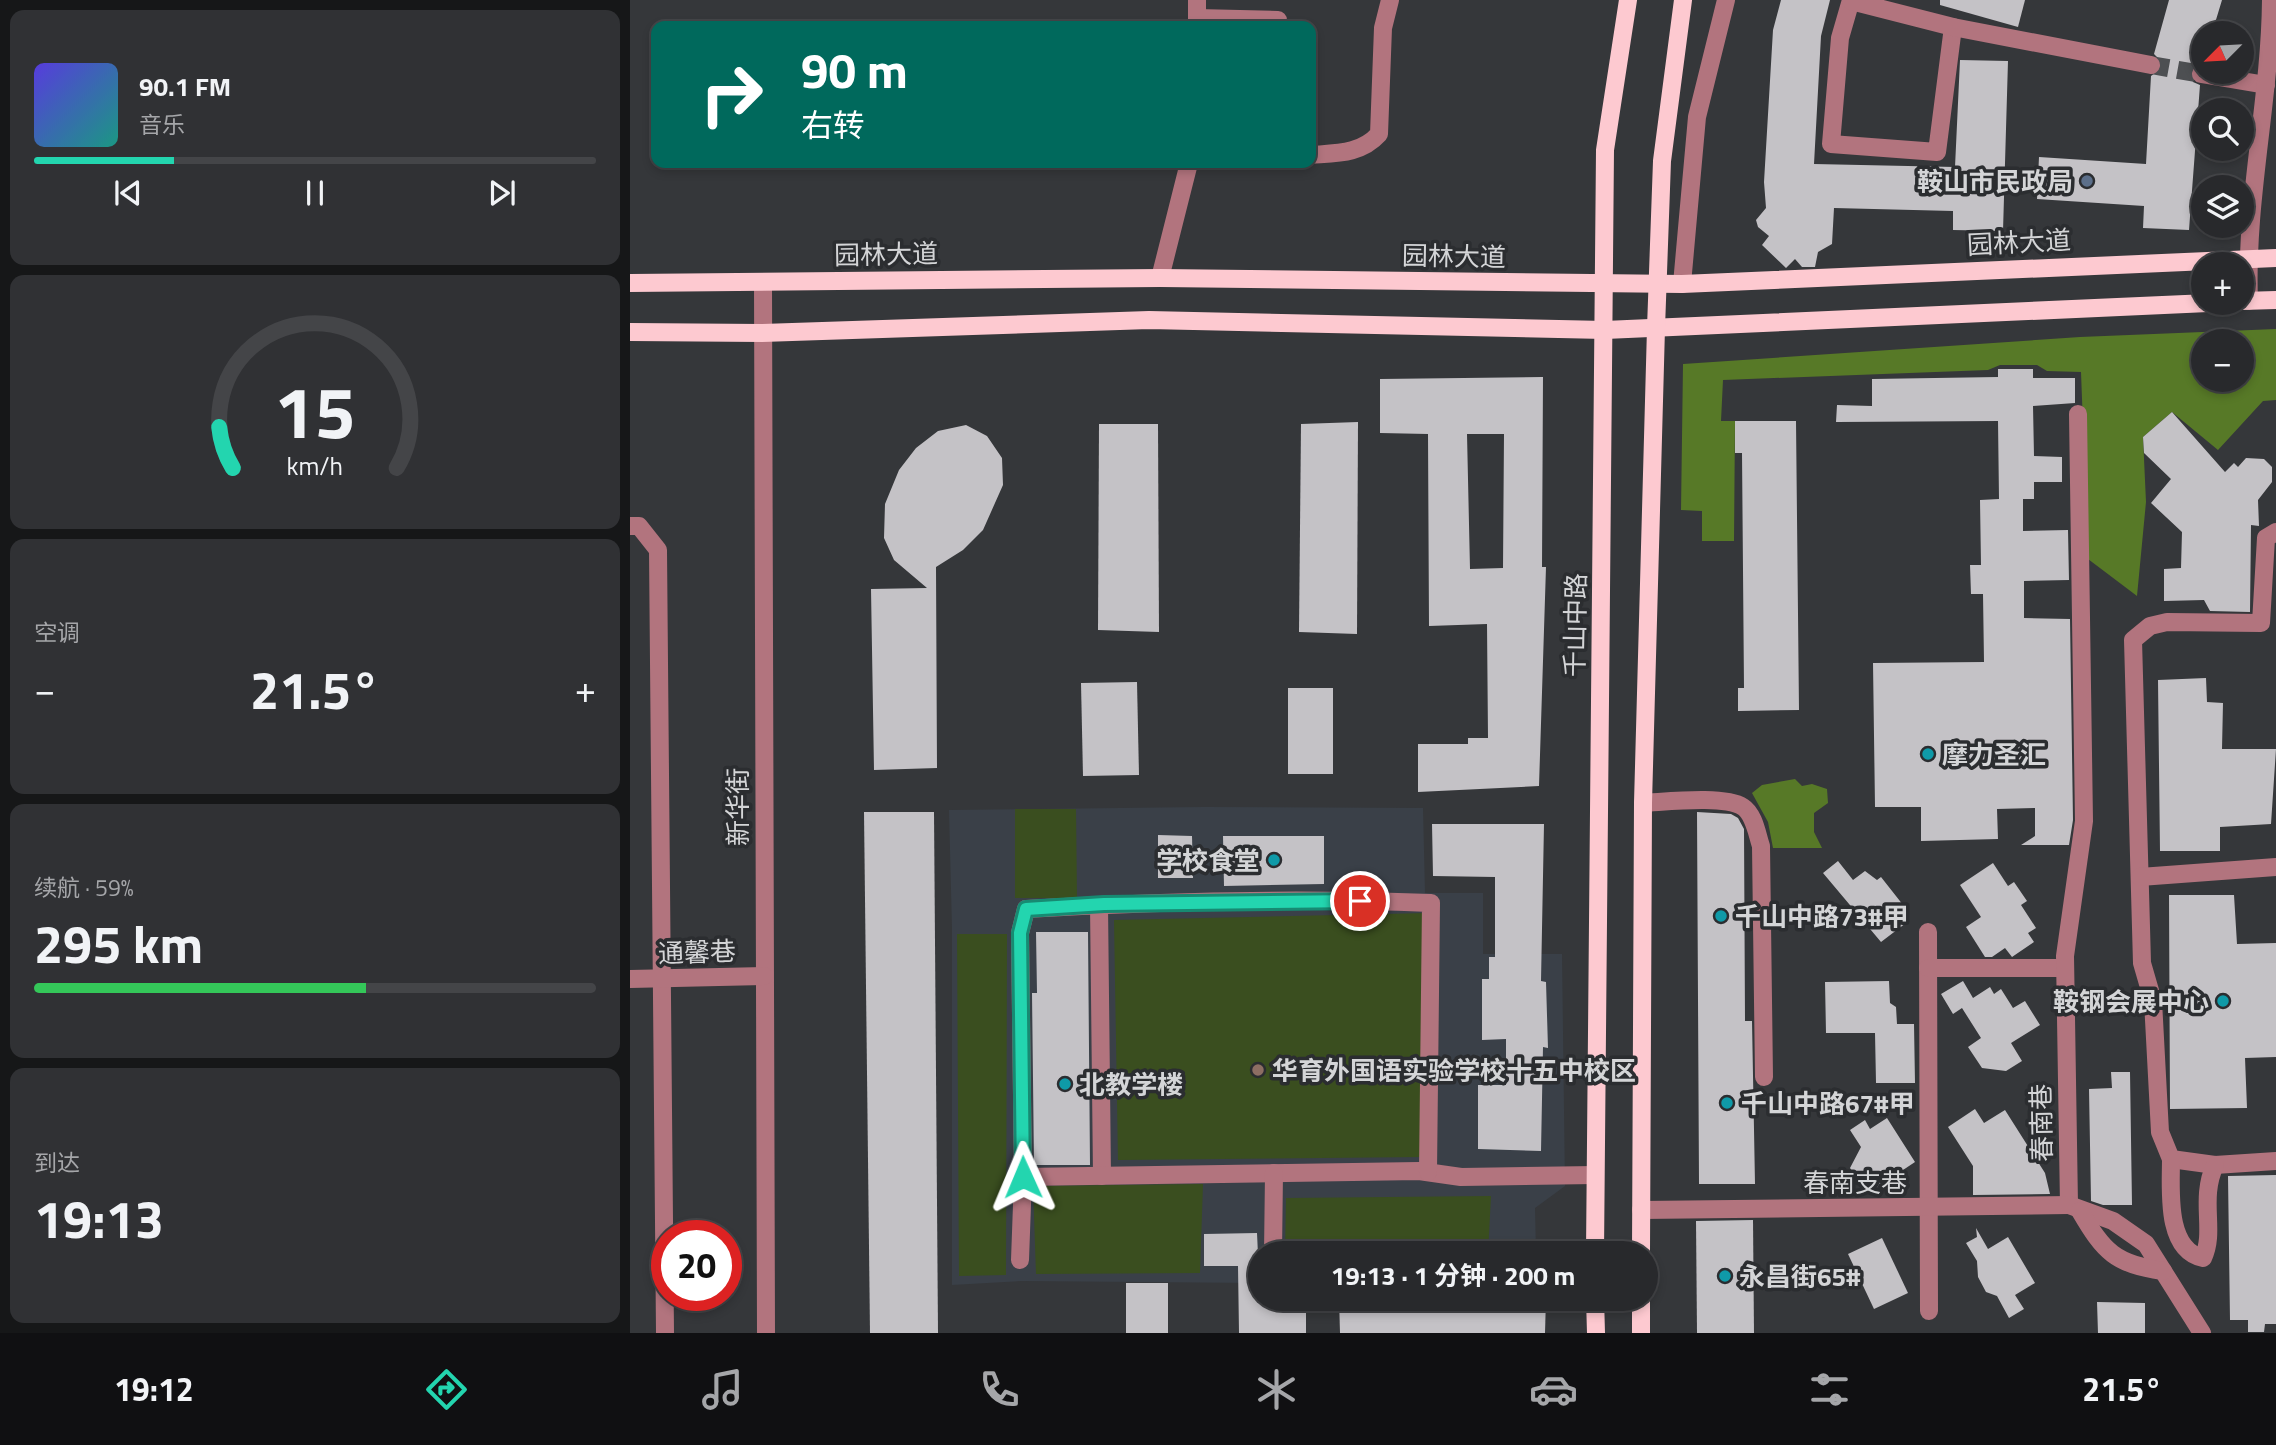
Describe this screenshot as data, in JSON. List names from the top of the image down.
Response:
{
  "streets": {
    "main road": ["园林大道", "千山中路"],
    "street": [
      "新华街",
      "通馨巷",
      "春南巷",
      "春南支巷"
    ]
  },
  "crossings": [
    ["园林大道", "千山中路"],
    ["园林大道", "新华街"],
    ["新华街", "通馨巷"],
    ["春南巷", "春南支巷"]
  ],
  "places": [
    "鞍山市民政局",
    "摩力圣汇",
    "学校食堂",
    "千山中路73#甲",
    "鞍钢会展中心",
    "华育外国语实验学校十五中校区",
    "北教学楼",
    "千山中路67#甲",
    "永昌街65#"
  ],
  "north": "bottom left",
  "page": {
    "map_buttons": ["+", "−"],
    "turn": ["90 m", "右转"],
    "song": ["90.1 FM", "音乐"],
    "tile": [
      "空调",
      ["续航 · 59%", "295 km"],
      ["到达", "19:13"]
    ],
    "heat": ["−", "21.5°", "+"],
    "limit": "20",
    "trip": "19:13 · 1 分钟 · 200 m",
    "tabs": ["19:12", "21.5°"],
    "gauge": ["15", "km/h"]
  }
}
